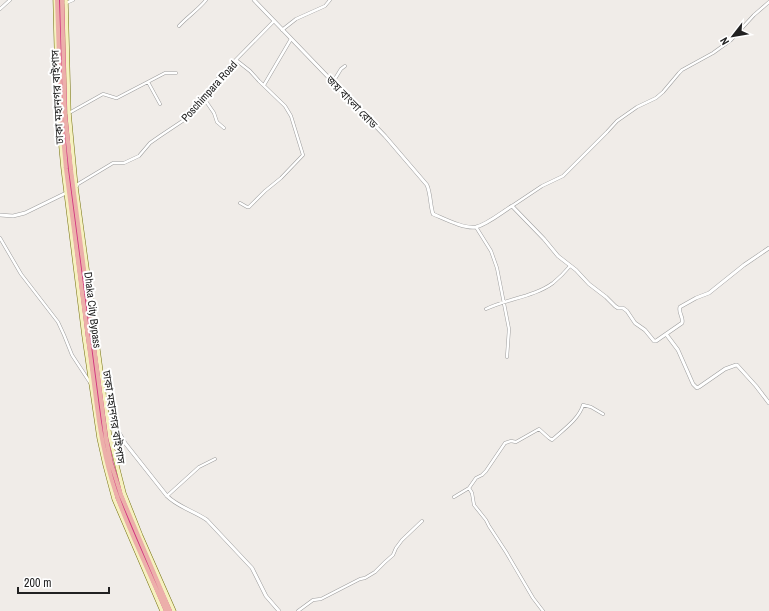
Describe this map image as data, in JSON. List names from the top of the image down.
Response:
{
  "streets": {
    "highway": ["ঢাকা মহানগর বাইপাস", "Dhaka City Bypass"],
    "street": ["Poschimpara Road", "জয় বাংলা রোড"]
  },
  "crossings": [
    ["Poschimpara Road", "জয় বাংলা রোড"]
  ],
  "scale_bar": "200 m",
  "north": "bottom left"
}
